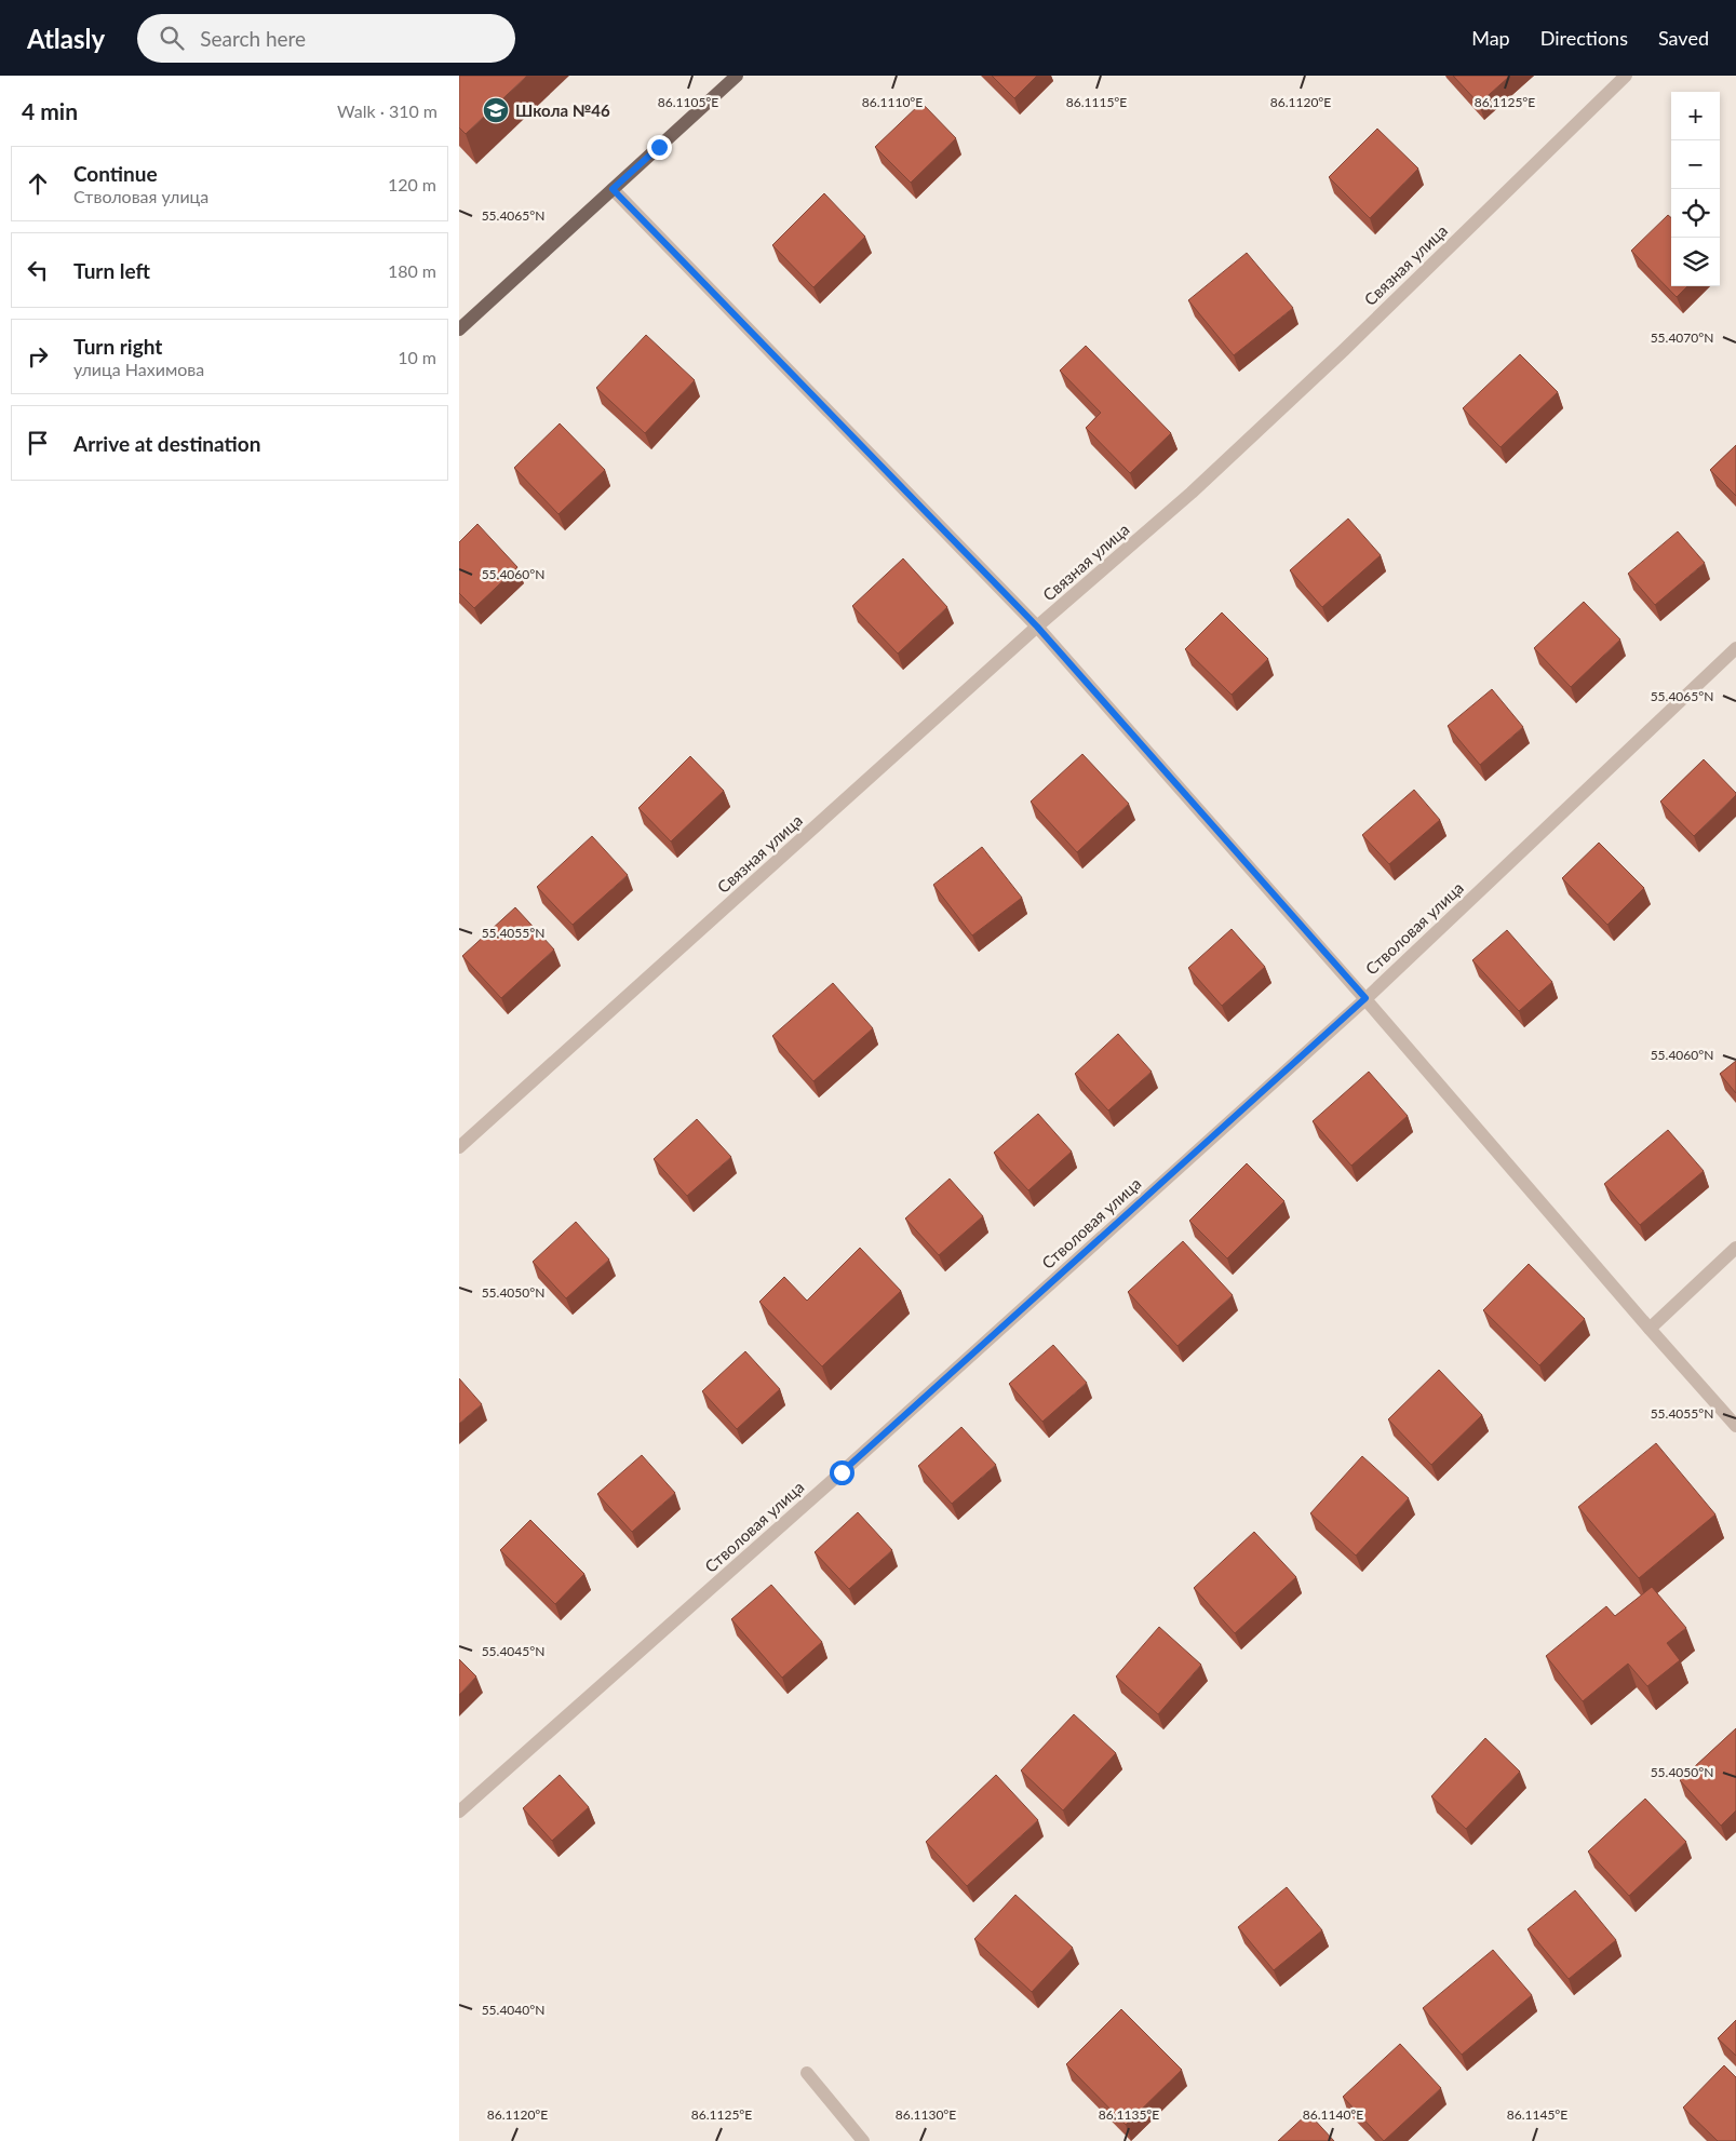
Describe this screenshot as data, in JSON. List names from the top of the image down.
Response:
{
  "streets": {
    "street": ["Связная улица", "Стволовая улица"]
  },
  "places": {
    "school or university": ["Школа №46"]
  },
  "page": {
    "header": "Atlasly",
    "search": "Search here",
    "nav": ["Map", "Directions", "Saved"],
    "heading": ["4 min", "Walk · 310 m"],
    "map_buttons": ["+", "−"],
    "list": [
      ["Continue", "Стволовая улица", "120 m"],
      ["Turn left", "180 m"],
      ["Turn right", "улица Нахимова", "10 m"],
      "Arrive at destination"
    ]
  },
  "coordinates": [
    "86.1105°E",
    "86.1110°E",
    "86.1115°E",
    "86.1120°E",
    "86.1125°E",
    "55.4065°N",
    "55.4070°N",
    "55.4060°N",
    "55.4055°N",
    "55.4050°N",
    "55.4045°N",
    "55.4040°N",
    "86.1130°E",
    "86.1135°E",
    "86.1140°E",
    "86.1145°E"
  ]
}
